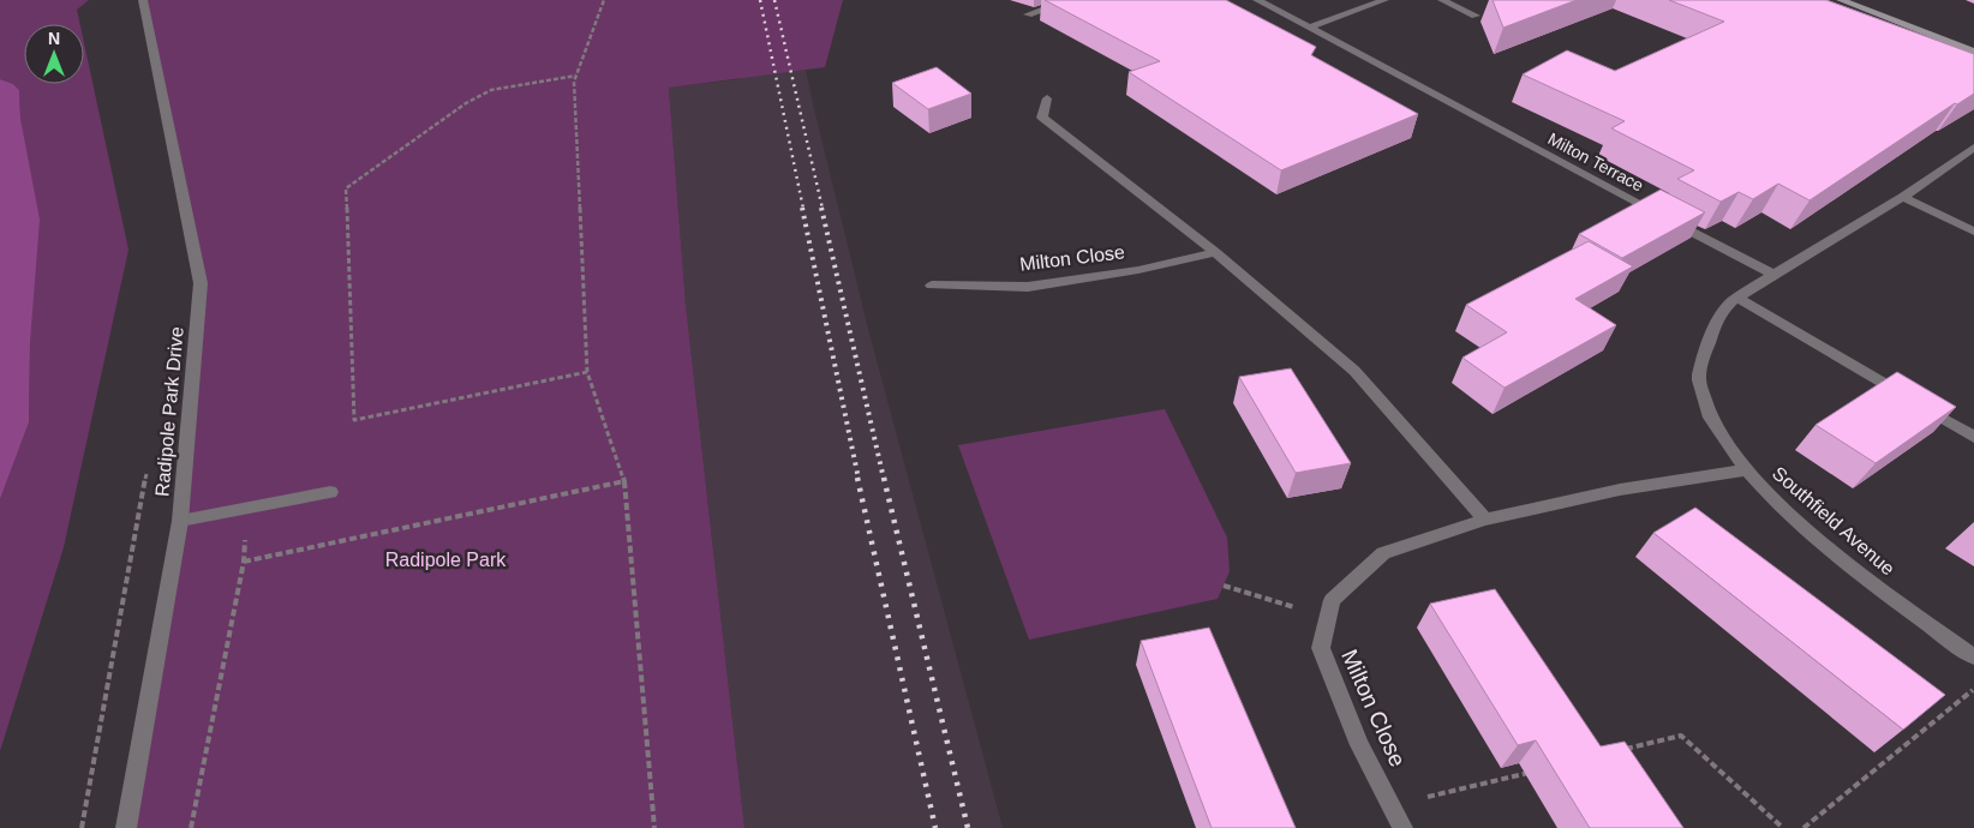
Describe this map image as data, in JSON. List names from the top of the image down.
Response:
{
  "streets": {
    "street": [
      "Milton Terrace",
      "Milton Close",
      "Radipole Park Drive",
      "Southfield Avenue"
    ]
  },
  "crossings": [
    ["Milton Terrace", "Southfield Avenue"],
    ["Milton Close", "Southfield Avenue"]
  ],
  "parks": ["Radipole Park"],
  "north": "top"
}
